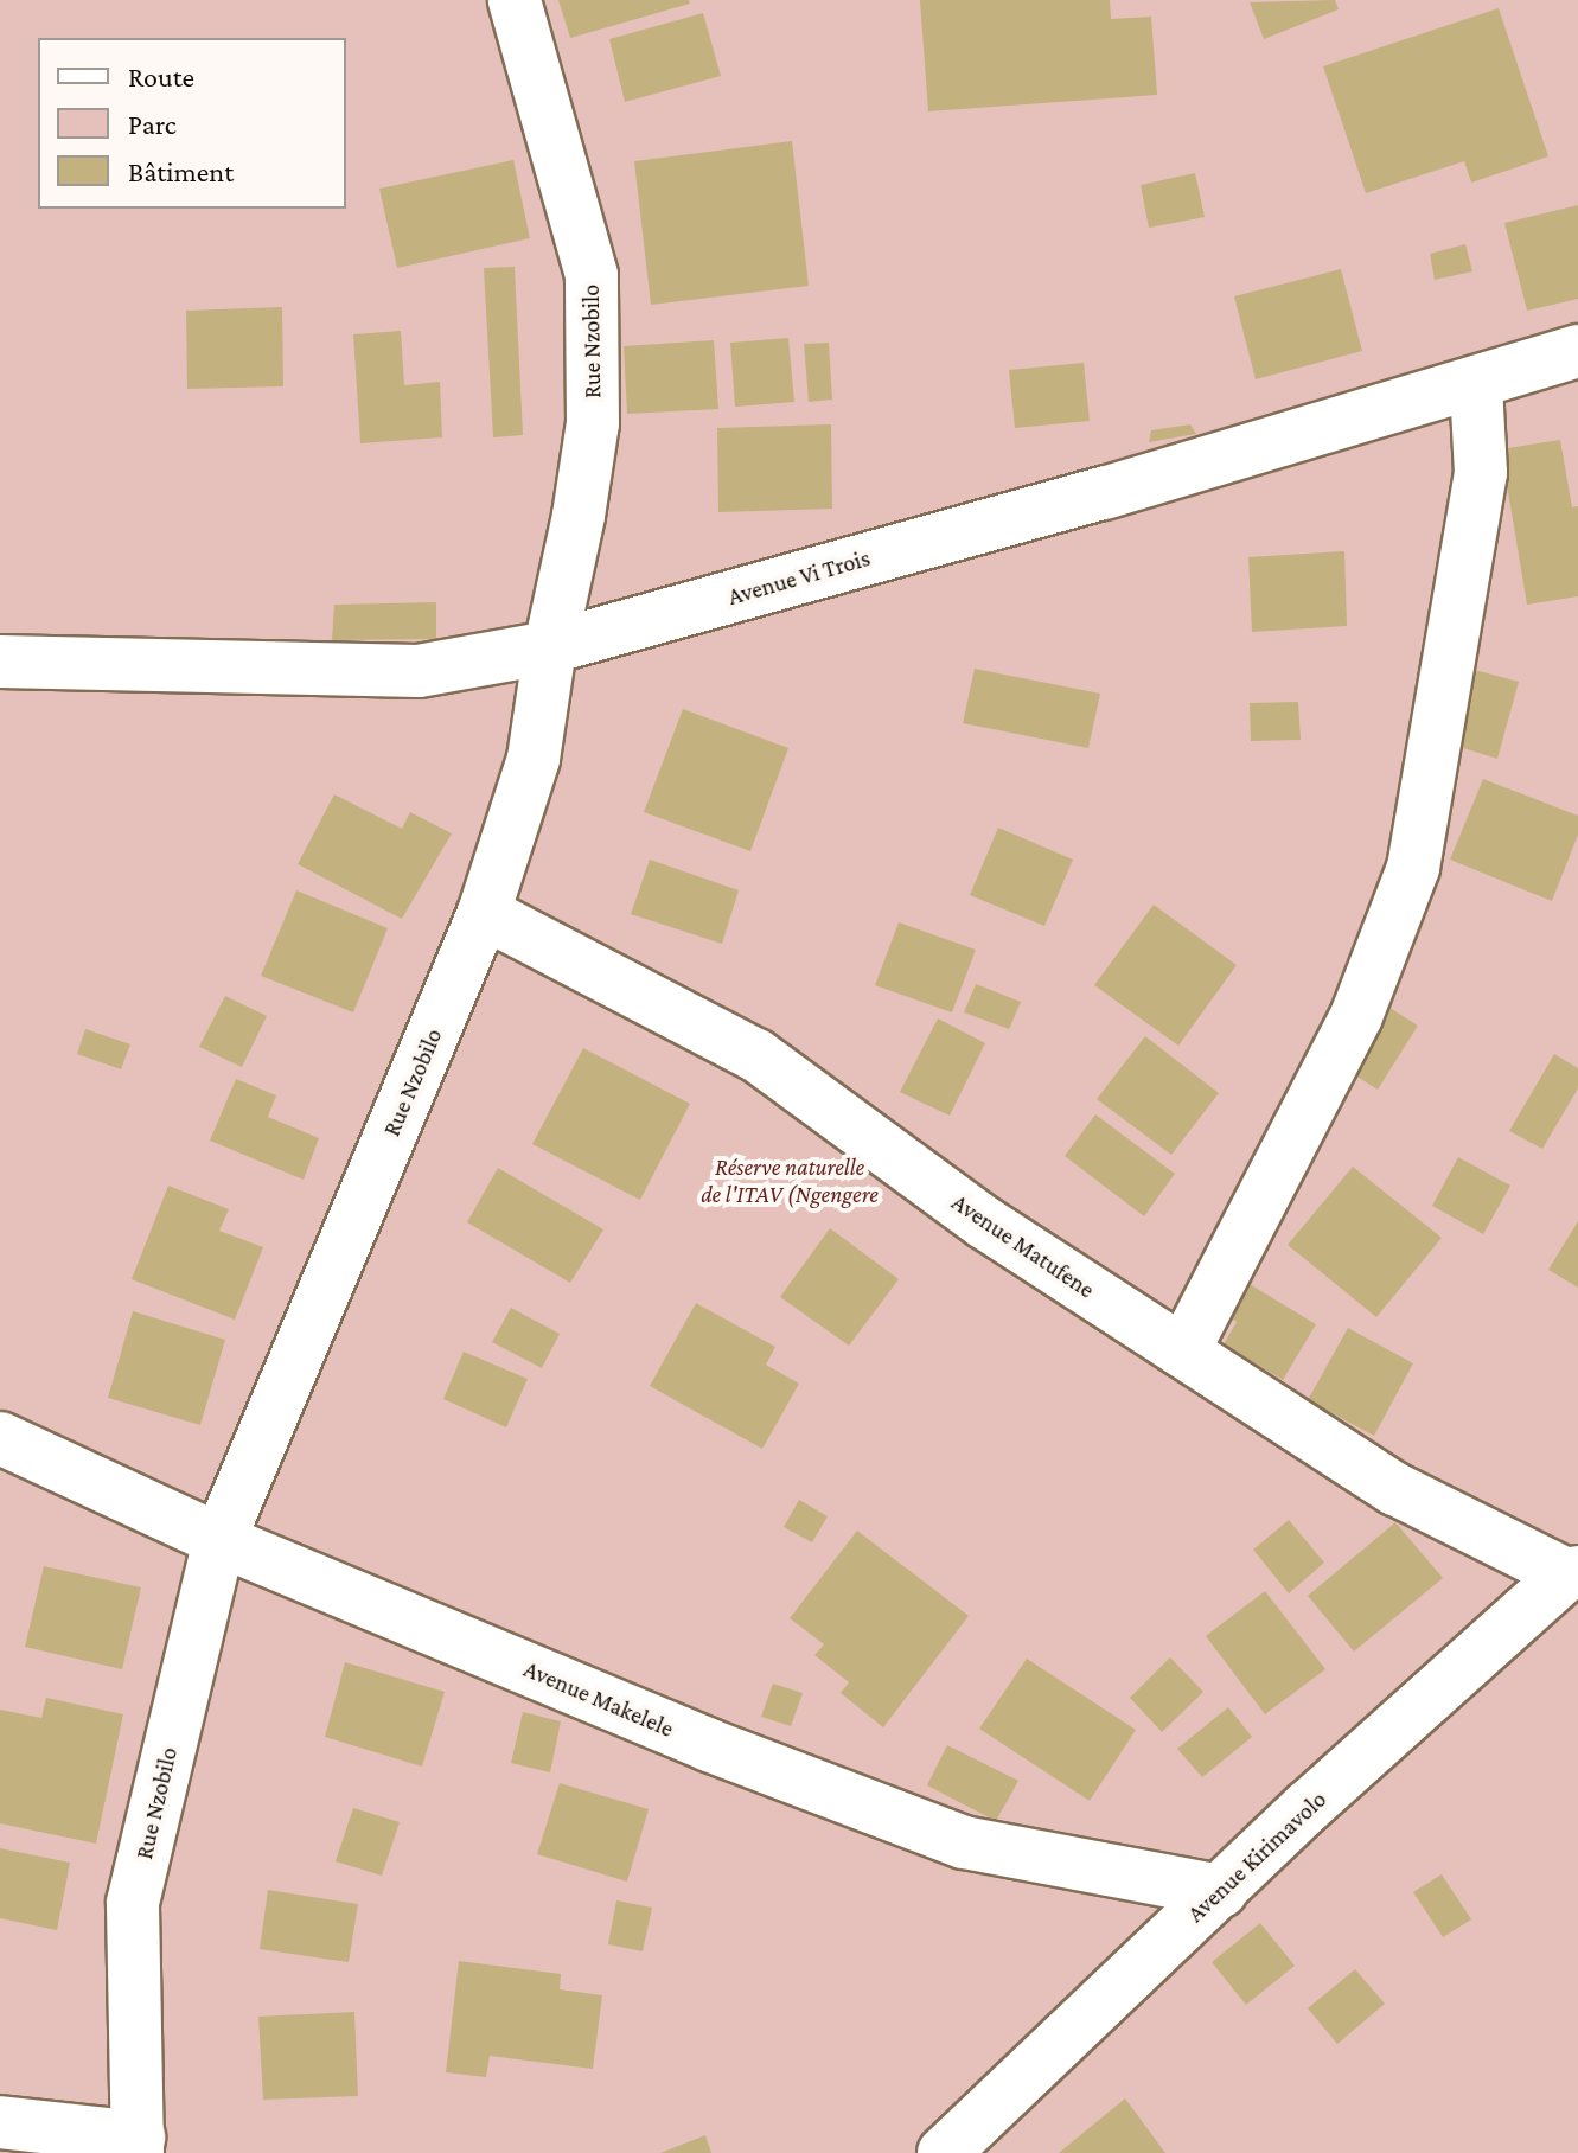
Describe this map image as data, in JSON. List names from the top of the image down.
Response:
{
  "streets": {
    "street": [
      "Rue Nzobilo",
      "Avenue Vi Trois",
      "Avenue Matufene",
      "Avenue Makelele",
      "Avenue Kirimavolo"
    ]
  },
  "crossings": [
    ["Rue Nzobilo", "Avenue Vi Trois"],
    ["Rue Nzobilo", "Avenue Matufene"],
    ["Rue Nzobilo", "Avenue Makelele"],
    ["Avenue Matufene", "Avenue Kirimavolo"],
    ["Avenue Makelele", "Avenue Kirimavolo"]
  ],
  "parks": ["Réserve naturelle de l'ITAV (Ngengere"],
  "legend": ["Route", "Parc", "Bâtiment"]
}
